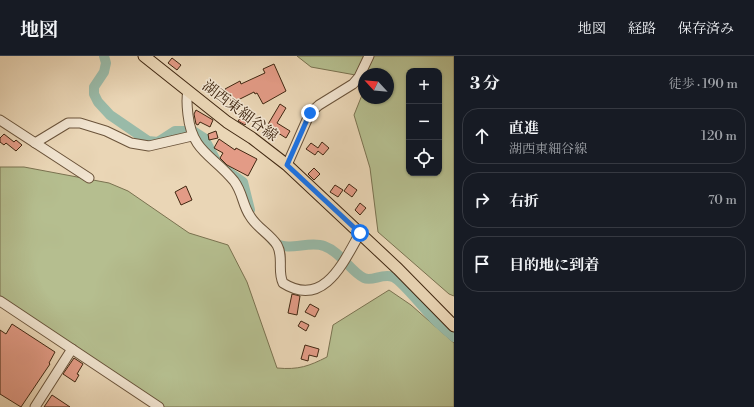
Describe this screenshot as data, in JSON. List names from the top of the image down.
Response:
{
  "streets": {
    "main road": ["湖西東細谷線"]
  },
  "north": "top left",
  "page": {
    "header": "地図",
    "nav": ["地図", "経路", "保存済み"],
    "heading": ["3 分", "徒歩 · 190 m"],
    "map_buttons": ["+", "−"],
    "list": [
      ["直進", "湖西東細谷線", "120 m"],
      ["右折", "70 m"],
      "目的地に到着"
    ]
  }
}
